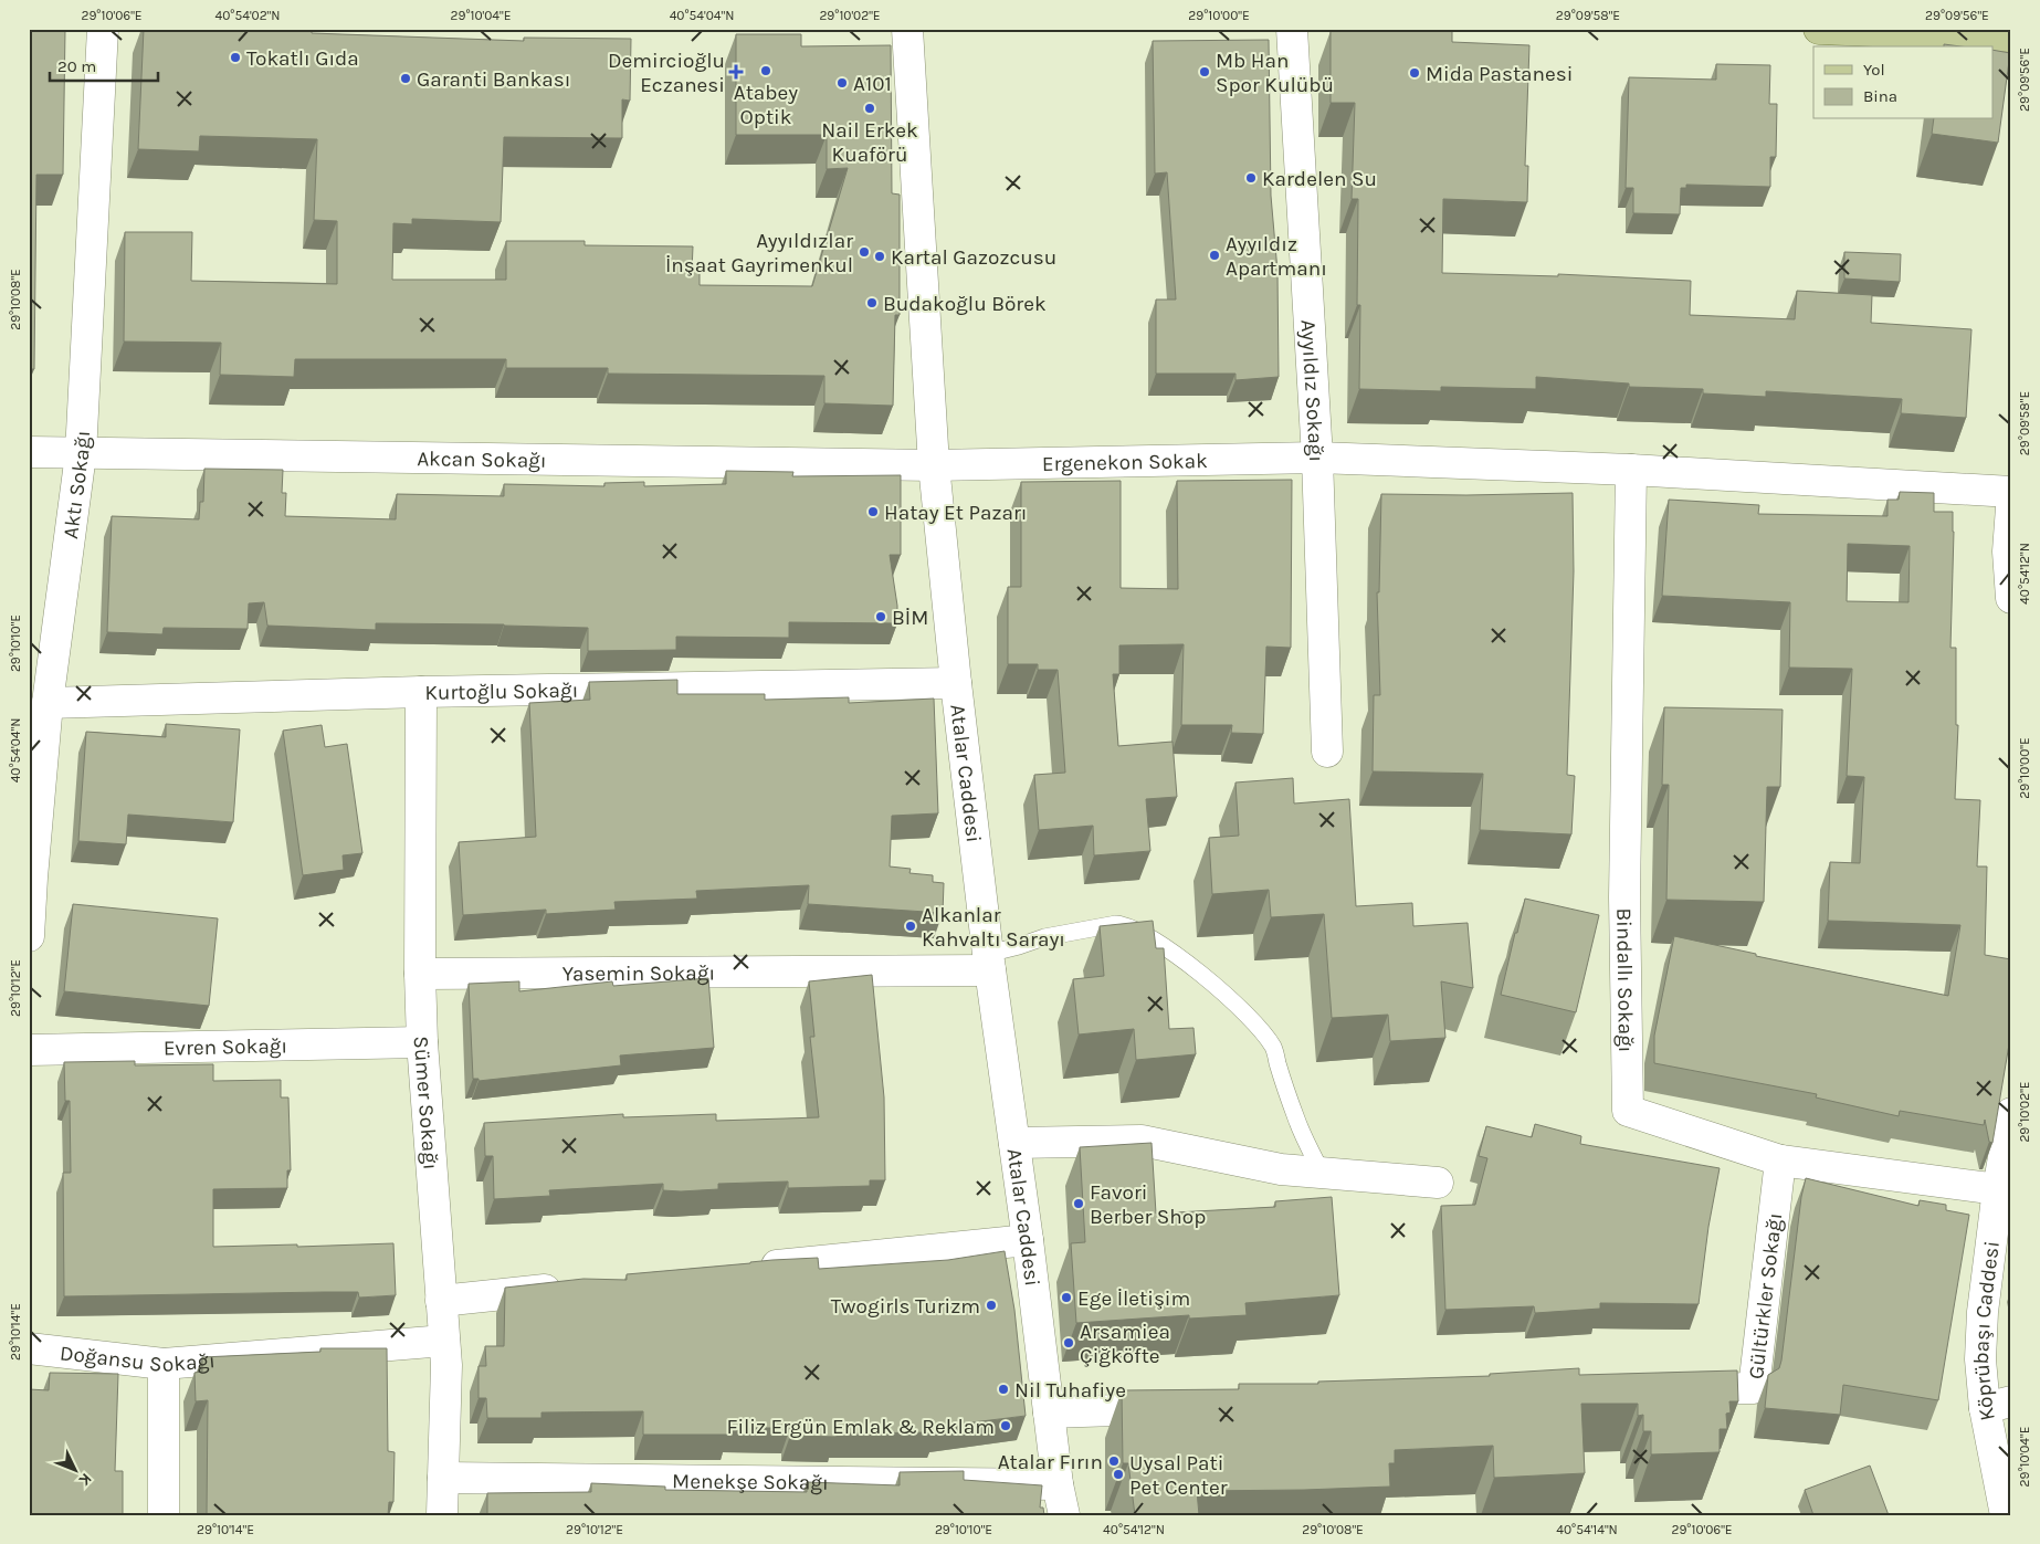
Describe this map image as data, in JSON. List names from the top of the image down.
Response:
{
  "streets": {
    "street": [
      "Ayyıldız Sokağı",
      "Akcan Sokağı",
      "Ergenekon Sokak",
      "Aktı Sokağı",
      "Kurtoğlu Sokağı",
      "Atalar Caddesi",
      "Yasemin Sokağı",
      "Bindallı Sokağı",
      "Evren Sokağı",
      "Sümer Sokağı",
      "Gültürkler Sokağı",
      "Köprübaşı Caddesi",
      "Doğansu Sokağı",
      "Menekşe Sokağı"
    ]
  },
  "crossings": [
    ["Ayyıldız Sokağı", "Ergenekon Sokak"],
    ["Akcan Sokağı", "Ergenekon Sokak"],
    ["Akcan Sokağı", "Aktı Sokağı"],
    ["Akcan Sokağı", "Atalar Caddesi"],
    ["Ergenekon Sokak", "Atalar Caddesi"],
    ["Ergenekon Sokak", "Bindallı Sokağı"],
    ["Aktı Sokağı", "Kurtoğlu Sokağı"],
    ["Kurtoğlu Sokağı", "Atalar Caddesi"],
    ["Kurtoğlu Sokağı", "Sümer Sokağı"],
    ["Atalar Caddesi", "Yasemin Sokağı"],
    ["Atalar Caddesi", "Menekşe Sokağı"],
    ["Yasemin Sokağı", "Sümer Sokağı"],
    ["Bindallı Sokağı", "Gültürkler Sokağı"],
    ["Bindallı Sokağı", "Köprübaşı Caddesi"],
    ["Evren Sokağı", "Sümer Sokağı"],
    ["Sümer Sokağı", "Doğansu Sokağı"],
    ["Sümer Sokağı", "Menekşe Sokağı"]
  ],
  "places": {
    "other": [
      "Tokatlı Gıda",
      "Atabey Optik",
      "Mb Han Spor Kulübü",
      "Mida Pastanesi",
      "Garanti Bankası",
      "A101",
      "Nail Erkek Kuaförü",
      "Kardelen Su",
      "Ayyıldızlar İnşaat Gayrimenkul",
      "Ayyıldız Apartmanı",
      "Kartal Gazozcusu",
      "Budakoğlu Börek",
      "Hatay Et Pazarı",
      "BİM",
      "Alkanlar Kahvaltı Sarayı",
      "Favori Berber Shop",
      "Ege İletişim",
      "Twogirls Turizm",
      "Arsamiea Çiğköfte",
      "Nil Tuhafiye",
      "Filiz Ergün Emlak & Reklam",
      "Atalar Fırın",
      "Uysal Pati Pet Center"
    ],
    "health": ["Demircioğlu Eczanesi"]
  },
  "legend": ["Yol", "Bina"],
  "scale_bar": "20 m",
  "north": "bottom right",
  "coordinates": [
    "29°10'06\"E",
    "40°54'02\"N",
    "29°10'04\"E",
    "40°54'04\"N",
    "29°10'02\"E",
    "29°10'00\"E",
    "29°09'58\"E",
    "29°09'56\"E",
    "29°10'08\"E",
    "40°54'12\"N",
    "29°10'10\"E",
    "29°10'12\"E",
    "29°10'14\"E",
    "40°54'14\"N"
  ]
}
